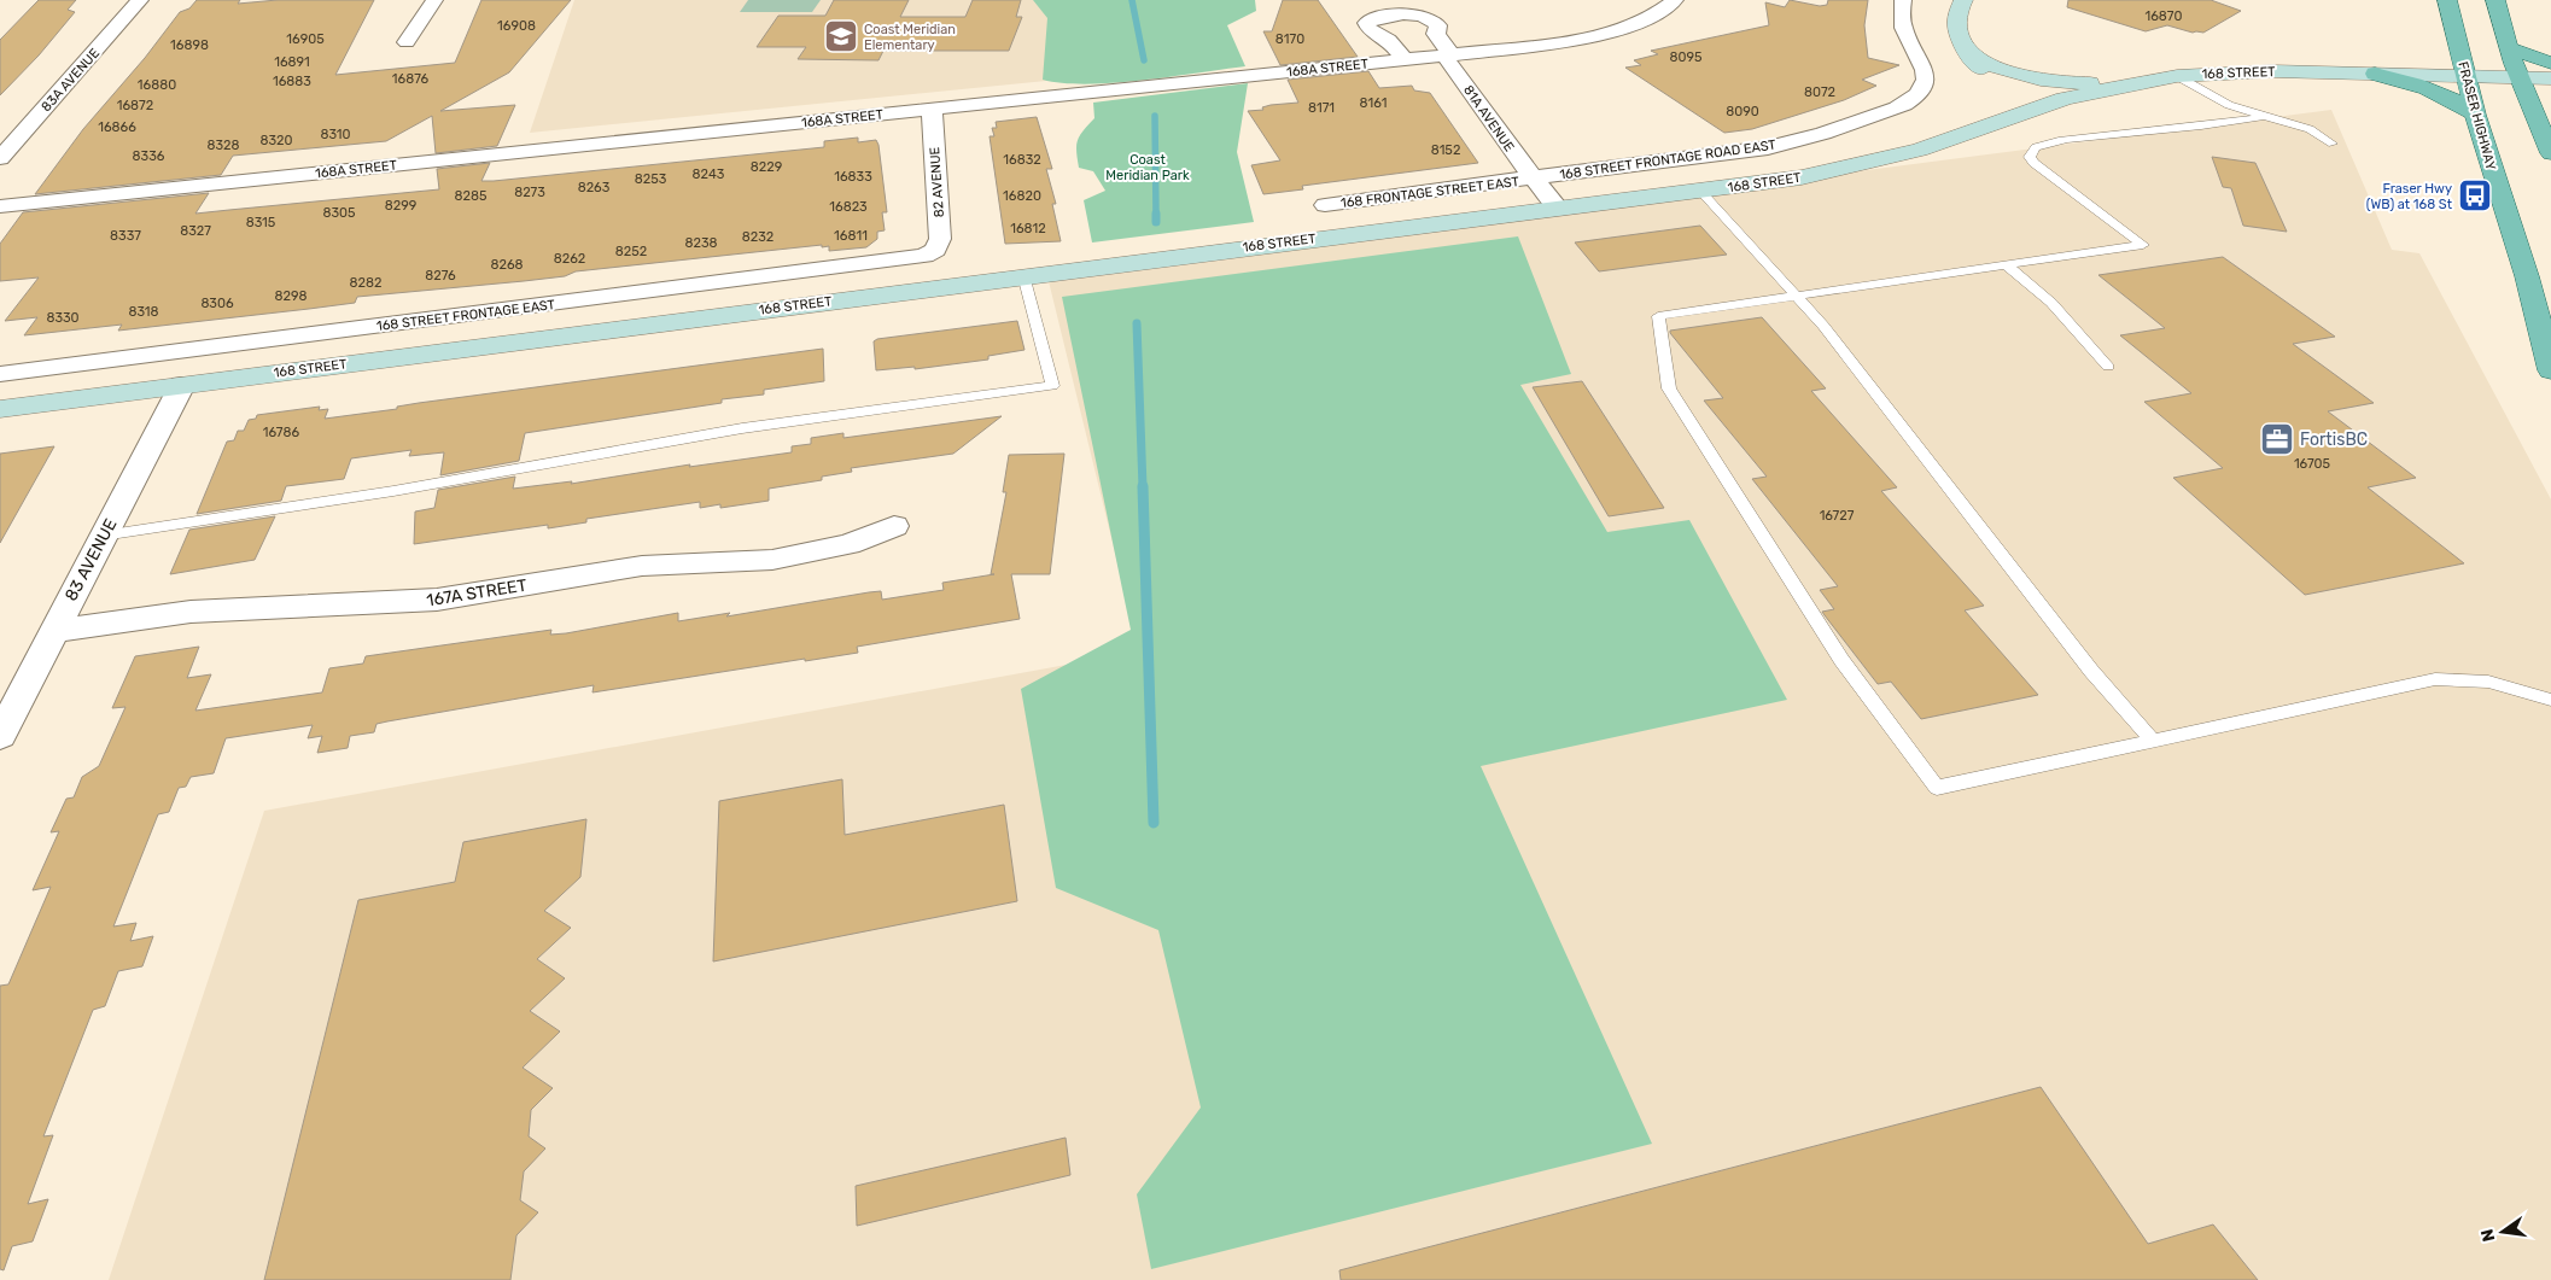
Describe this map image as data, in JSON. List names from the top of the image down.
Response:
{
  "streets": {
    "main road": ["168 STREET", "FRASER HIGHWAY"],
    "street": [
      "168A STREET",
      "83A AVENUE",
      "81A AVENUE",
      "168 STREET FRONTAGE ROAD EAST",
      "82 AVENUE",
      "168 FRONTAGE STREET EAST",
      "168 STREET FRONTAGE EAST",
      "83 AVENUE",
      "167A STREET"
    ]
  },
  "crossings": [
    ["168A STREET", "81A AVENUE"],
    ["168A STREET", "82 AVENUE"],
    ["168 STREET", "FRASER HIGHWAY"],
    ["168 STREET", "81A AVENUE"],
    ["168 STREET", "83 AVENUE"],
    ["81A AVENUE", "168 STREET FRONTAGE ROAD EAST"],
    ["81A AVENUE", "168 FRONTAGE STREET EAST"],
    ["168 STREET FRONTAGE ROAD EAST", "168 FRONTAGE STREET EAST"],
    ["82 AVENUE", "168 STREET FRONTAGE EAST"],
    ["83 AVENUE", "167A STREET"]
  ],
  "parks": ["Coast Meridian Park"],
  "places": {
    "school or university": ["Coast Meridian Elementary"],
    "bus stop": ["Fraser Hwy (WB) at 168 St"],
    "office": ["FortisBC"]
  },
  "house_numbers": [
    "16870",
    "16908",
    "16905",
    "8170",
    "16898",
    "8095",
    "16891",
    "16876",
    "16883",
    "16880",
    "8072",
    "8161",
    "16872",
    "8171",
    "8090",
    "16866",
    "8310",
    "8320",
    "8328",
    "8152",
    "8336",
    "16832",
    "8229",
    "8243",
    "16833",
    "8253",
    "8263",
    "8273",
    "8285",
    "16820",
    "8299",
    "16823",
    "8305",
    "8315",
    "16812",
    "8327",
    "8337",
    "16811",
    "8232",
    "8238",
    "8252",
    "8262",
    "8268",
    "8276",
    "8282",
    "8298",
    "8306",
    "8318",
    "8330",
    "16786",
    "16705",
    "16727"
  ],
  "north": "left"
}
